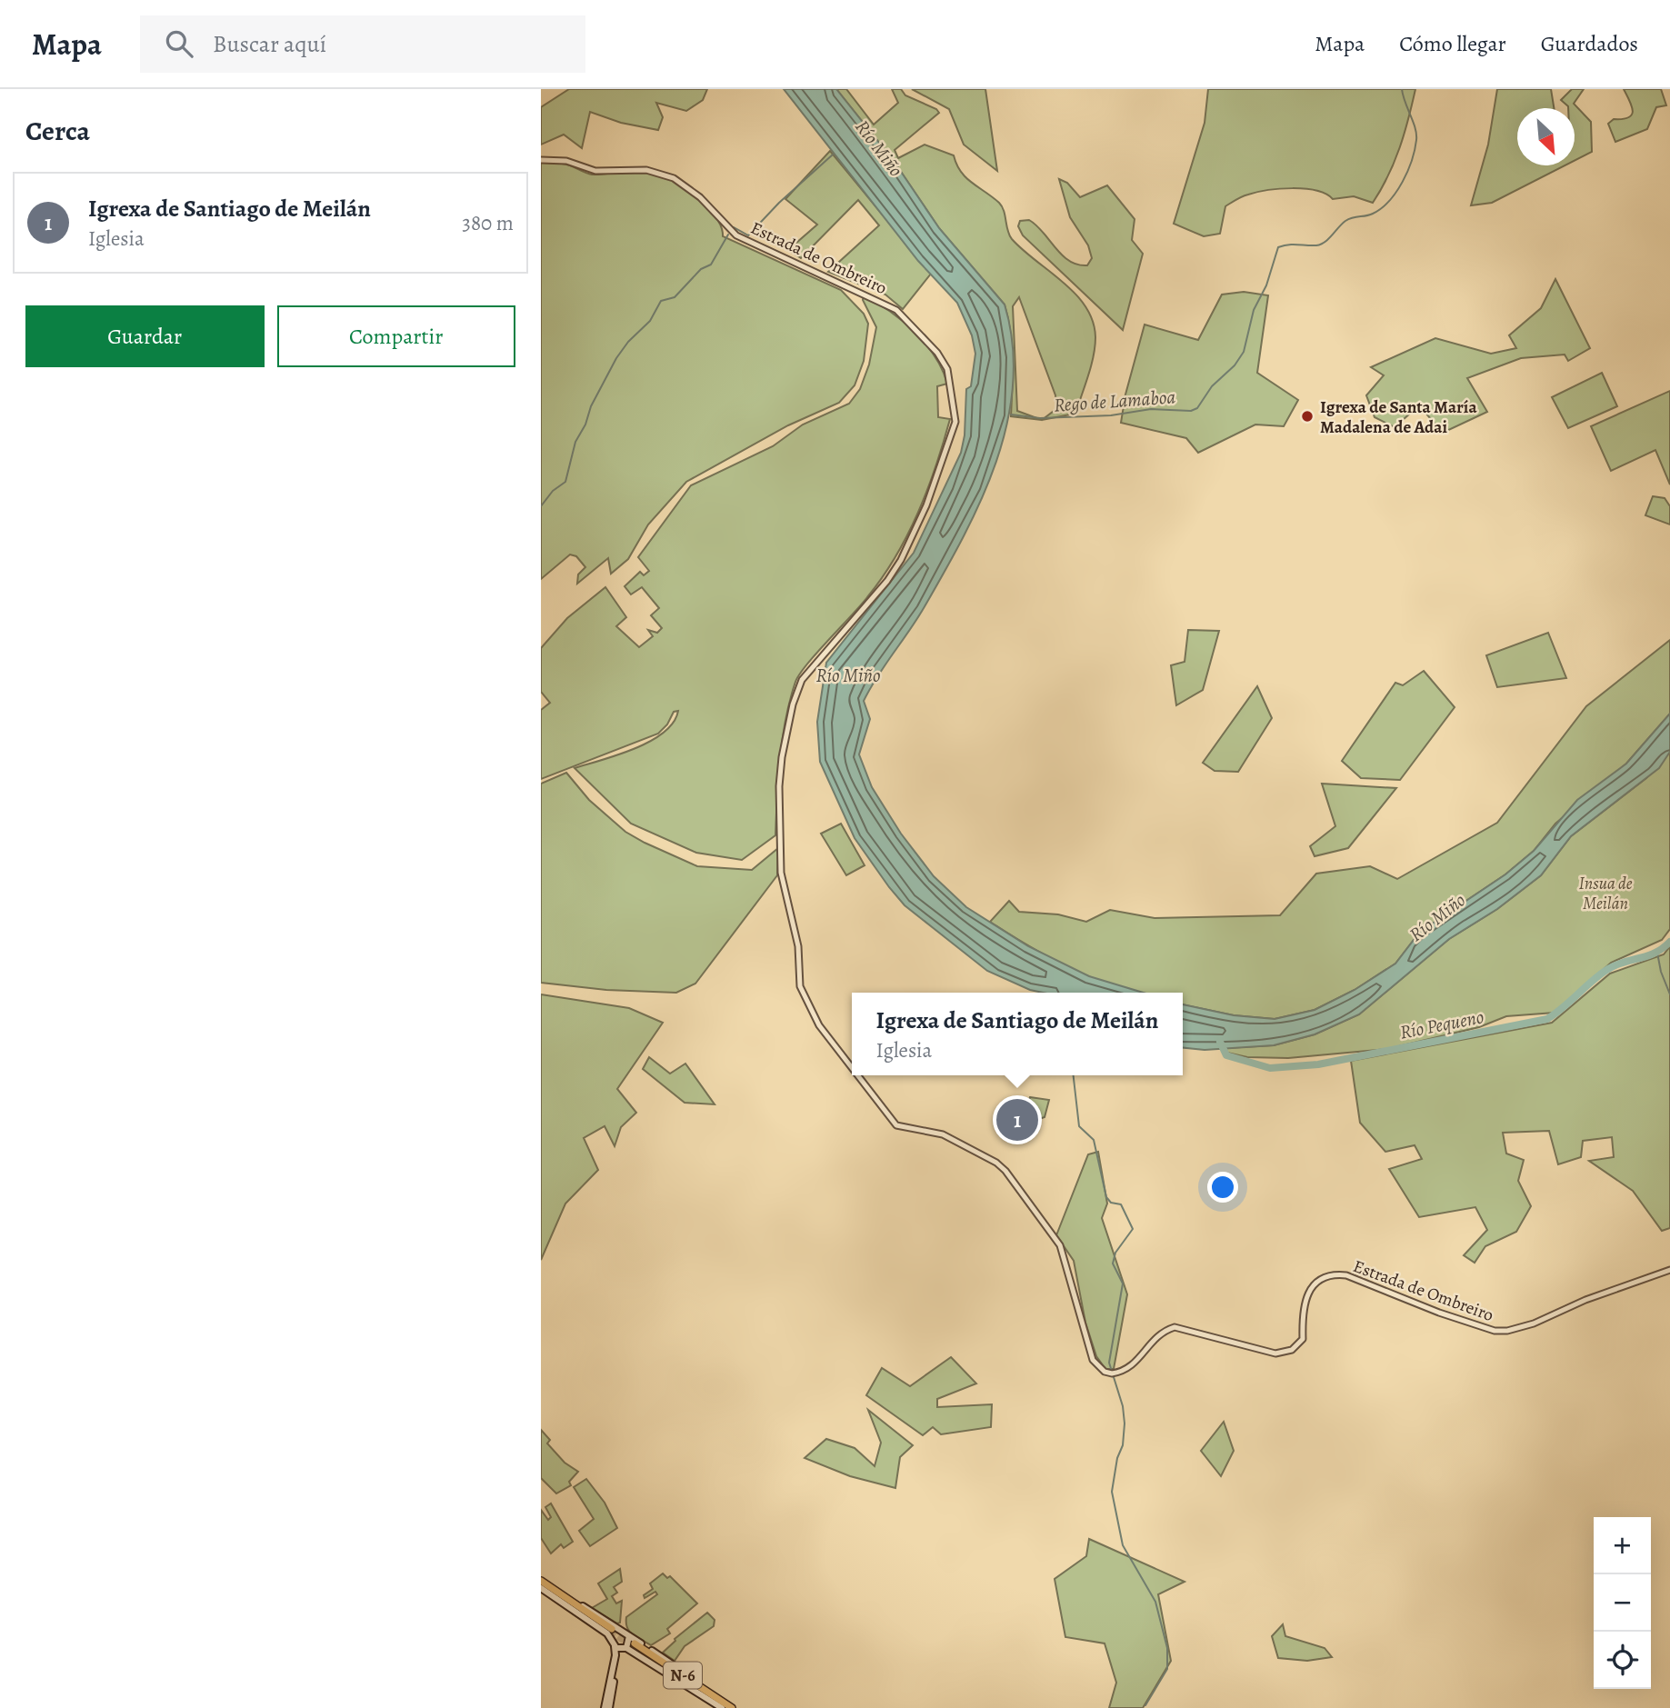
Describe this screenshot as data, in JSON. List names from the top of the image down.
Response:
{
  "streets": {
    "highway": ["N-6"],
    "street": ["Estrada de Ombreiro"]
  },
  "water": ["Río Miño", "Rego de Lamaboa", "Río Pequeno"],
  "parks": ["Insua de Meilán"],
  "places": ["Igrexa de Santa María Madalena de Adai"],
  "north": "bottom right",
  "page": {
    "header": "Mapa",
    "search": "Buscar aquí",
    "nav": ["Mapa", "Cómo llegar", "Guardados"],
    "heading": "Cerca",
    "list": [
      {
        "mark": "1",
        "name": "Igrexa de Santiago de Meilán",
        "note": "Iglesia",
        "value": "380 m"
      }
    ],
    "buttons": ["Guardar", "Compartir"],
    "popup": ["Igrexa de Santiago de Meilán", "Iglesia"],
    "pins": "1",
    "map_buttons": ["+", "−"]
  }
}
